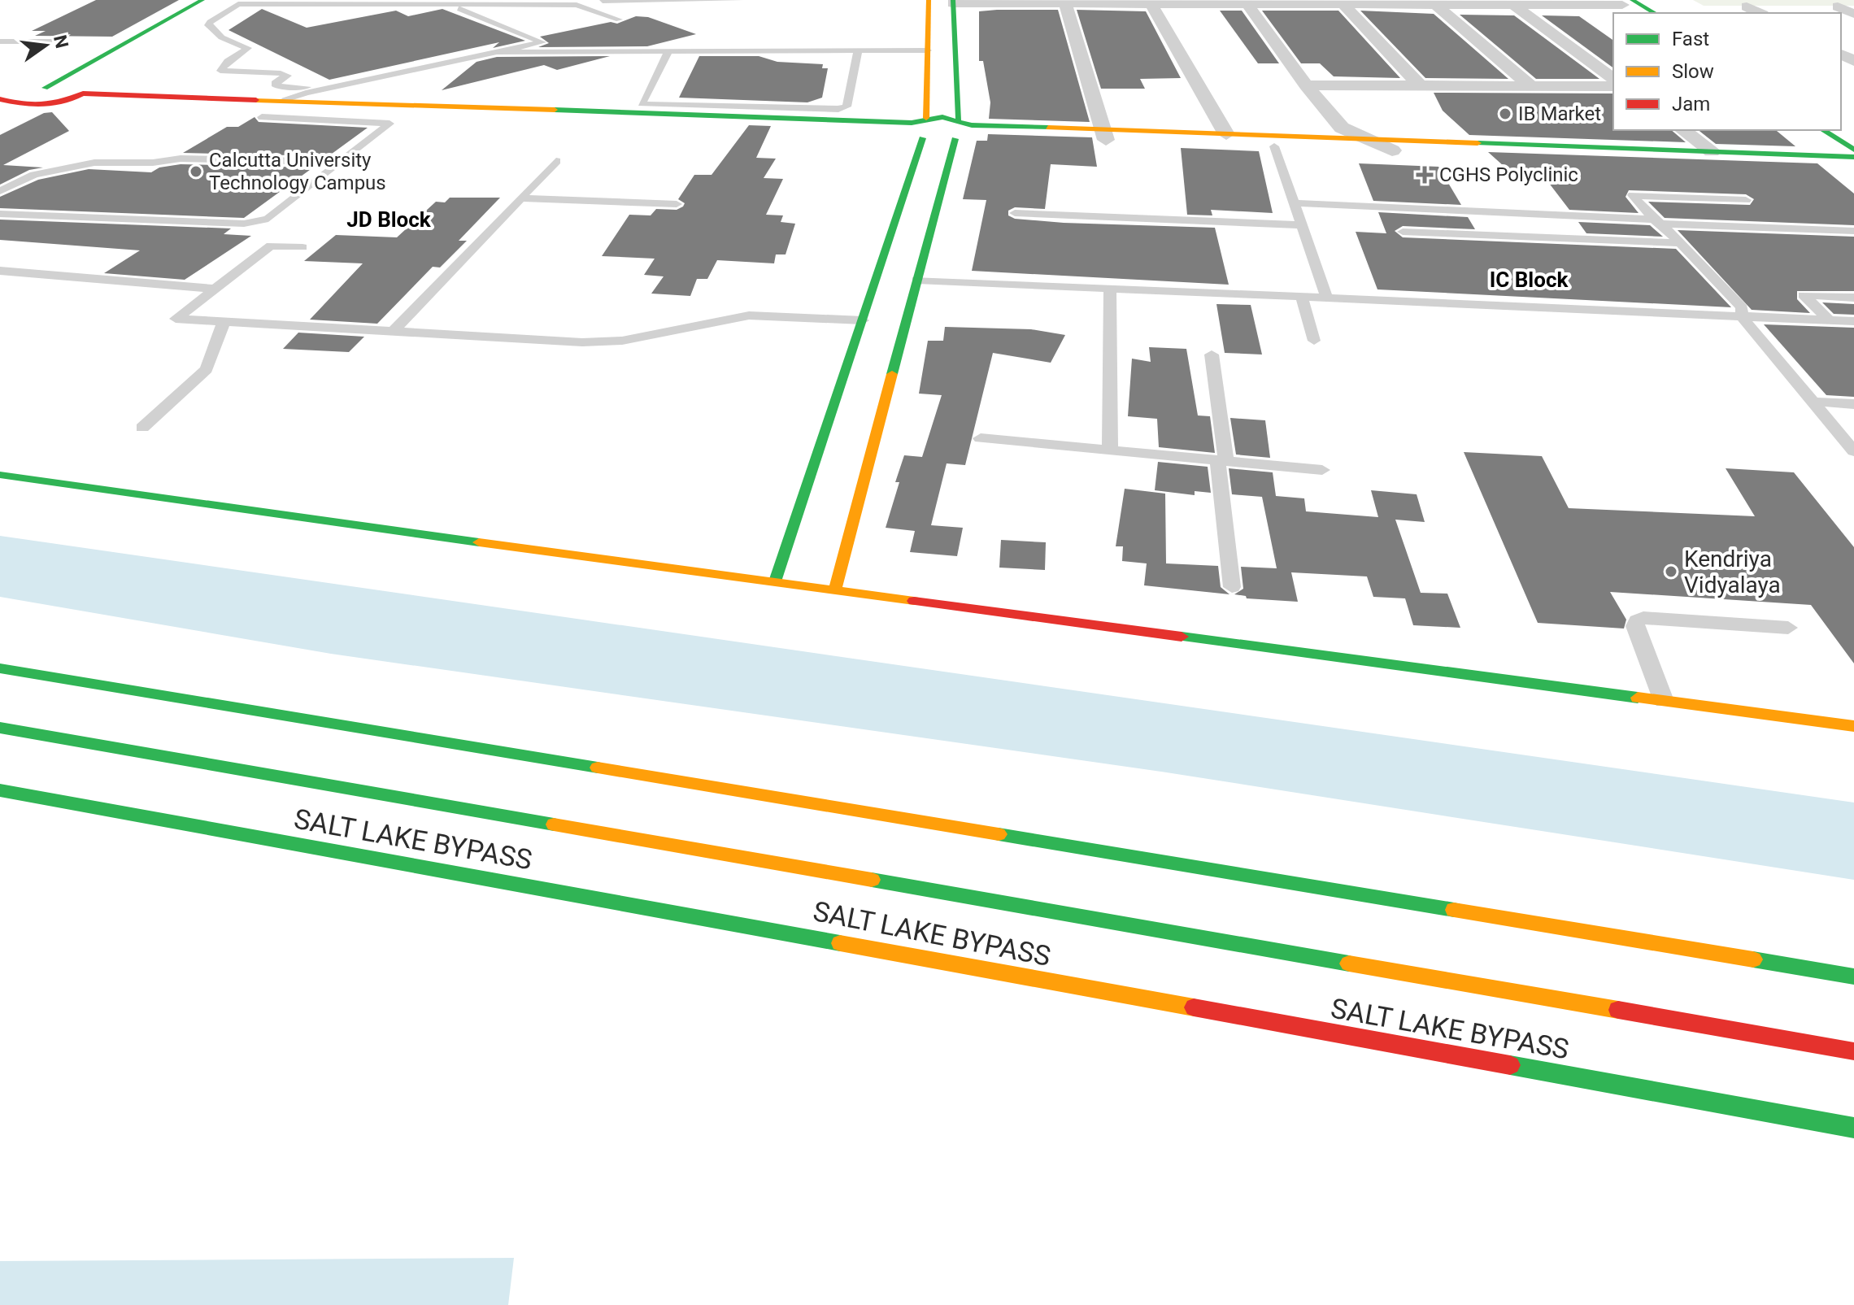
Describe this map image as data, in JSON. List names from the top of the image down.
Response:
{
  "streets": {
    "street": ["SALT LAKE BYPASS"]
  },
  "districts": ["JD Block", "IC Block"],
  "places": {
    "other": ["IB Market", "Calcutta University Technology Campus", "Kendriya Vidyalaya"],
    "health": ["CGHS Polyclinic"]
  },
  "legend": ["Fast", "Slow", "Jam"],
  "north": "right"
}
